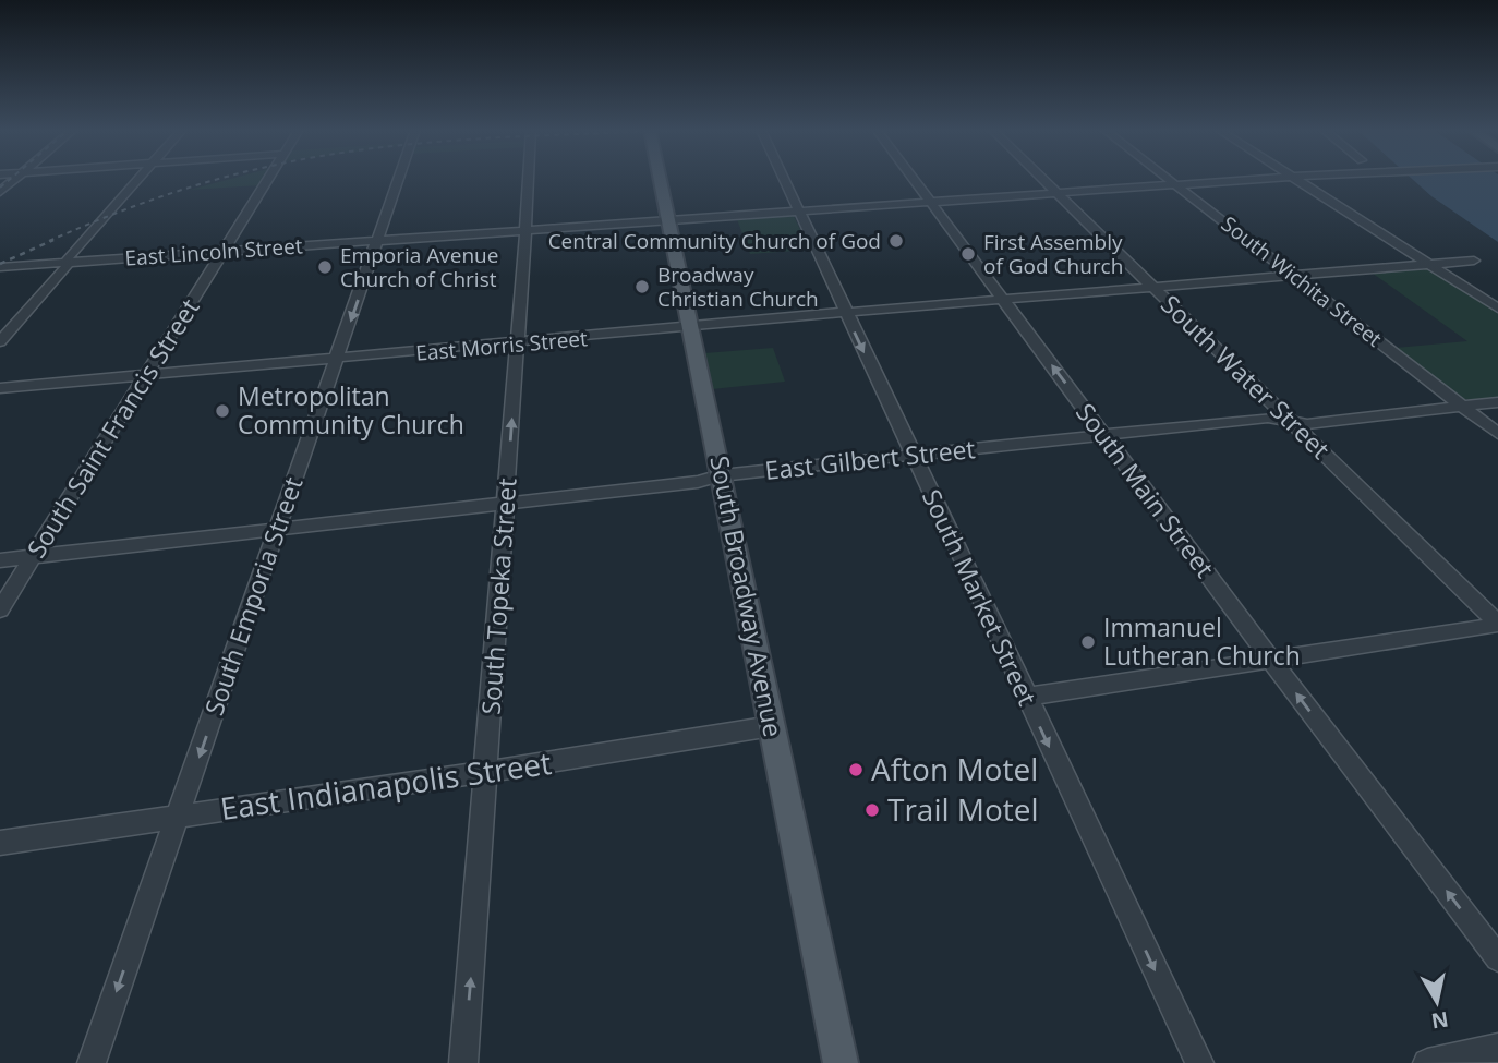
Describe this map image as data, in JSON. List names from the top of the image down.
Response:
{
  "streets": {
    "main road": ["South Broadway Avenue"],
    "street": [
      "East Lincoln Street",
      "South Wichita Street",
      "East Morris Street",
      "South Water Street",
      "South Saint Francis Street",
      "East Gilbert Street",
      "South Main Street",
      "South Emporia Street",
      "South Topeka Street",
      "South Market Street",
      "East Indianapolis Street"
    ]
  },
  "crossings": [
    ["East Lincoln Street", "South Wichita Street"],
    ["East Lincoln Street", "South Water Street"],
    ["East Lincoln Street", "South Saint Francis Street"],
    ["East Lincoln Street", "South Main Street"],
    ["East Lincoln Street", "South Emporia Street"],
    ["East Lincoln Street", "South Topeka Street"],
    ["East Lincoln Street", "South Broadway Avenue"],
    ["East Lincoln Street", "South Market Street"],
    ["South Wichita Street", "East Morris Street"],
    ["South Wichita Street", "East Gilbert Street"],
    ["East Morris Street", "South Water Street"],
    ["East Morris Street", "South Saint Francis Street"],
    ["East Morris Street", "South Main Street"],
    ["East Morris Street", "South Emporia Street"],
    ["East Morris Street", "South Topeka Street"],
    ["East Morris Street", "South Broadway Avenue"],
    ["East Morris Street", "South Market Street"],
    ["South Water Street", "East Gilbert Street"],
    ["South Saint Francis Street", "East Gilbert Street"],
    ["East Gilbert Street", "South Main Street"],
    ["East Gilbert Street", "South Emporia Street"],
    ["East Gilbert Street", "South Topeka Street"],
    ["East Gilbert Street", "South Broadway Avenue"],
    ["East Gilbert Street", "South Market Street"],
    ["South Emporia Street", "East Indianapolis Street"],
    ["South Topeka Street", "East Indianapolis Street"],
    ["South Broadway Avenue", "East Indianapolis Street"]
  ],
  "one_way": [
    "South Main Street",
    "South Emporia Street",
    "South Topeka Street",
    "South Market Street"
  ],
  "places": [
    "Central Community Church of God",
    "First Assembly of God Church",
    "Emporia Avenue Church of Christ",
    "Broadway Christian Church",
    "Metropolitan Community Church",
    "Immanuel Lutheran Church",
    "Afton Motel",
    "Trail Motel"
  ],
  "north": "bottom"
}
